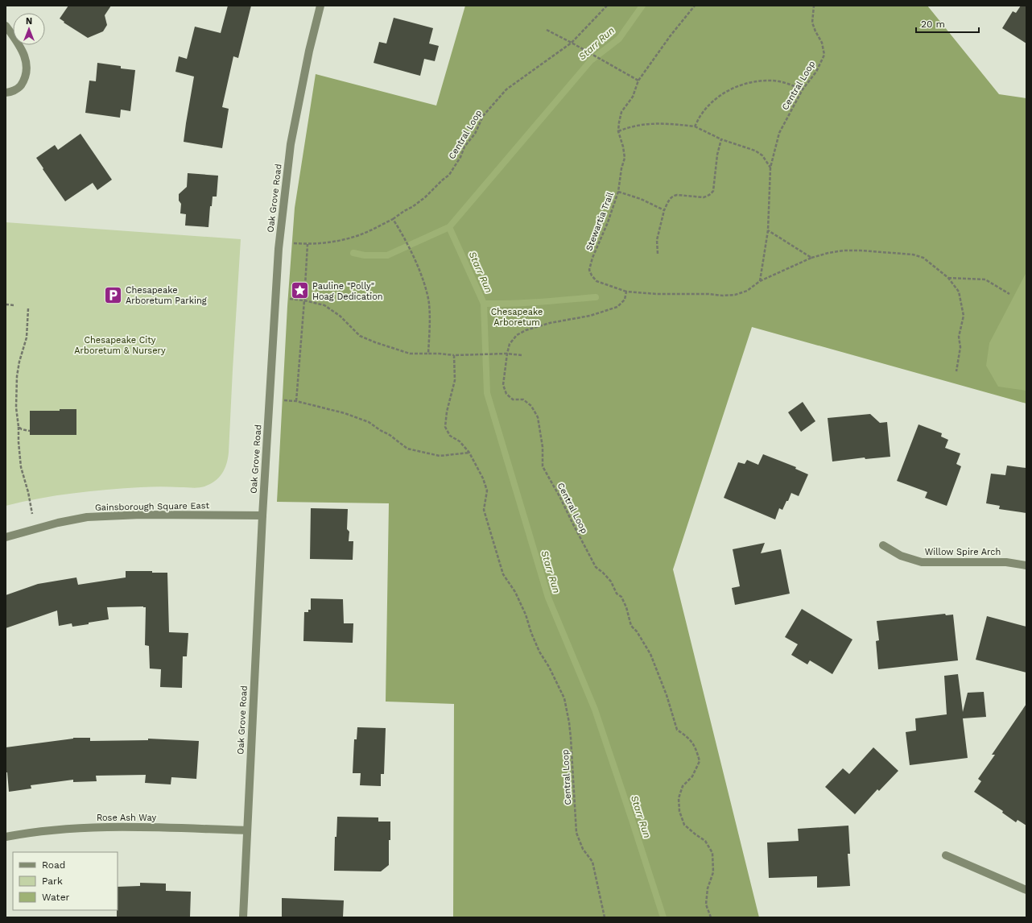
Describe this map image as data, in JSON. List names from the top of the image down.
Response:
{
  "streets": {
    "street": [
      "Oak Grove Road",
      "Gainsborough Square East",
      "Willow Spire Arch",
      "Rose Ash Way"
    ],
    "path": ["Central Loop", "Stewartia Trail"]
  },
  "crossings": [
    ["Central Loop", "Oak Grove Road"],
    ["Central Loop", "Stewartia Trail"],
    ["Oak Grove Road", "Gainsborough Square East"],
    ["Oak Grove Road", "Rose Ash Way"]
  ],
  "water": ["Starr Run"],
  "parks": ["Chesapeake Arboretum", "Chesapeake City Arboretum & Nursery"],
  "places": {
    "place": ["Pauline \"Polly\" Hoag Dedication"],
    "parking": ["Chesapeake Arboretum Parking"]
  },
  "legend": ["Road", "Park", "Water"],
  "scale_bar": "20 m",
  "north": "top"
}
